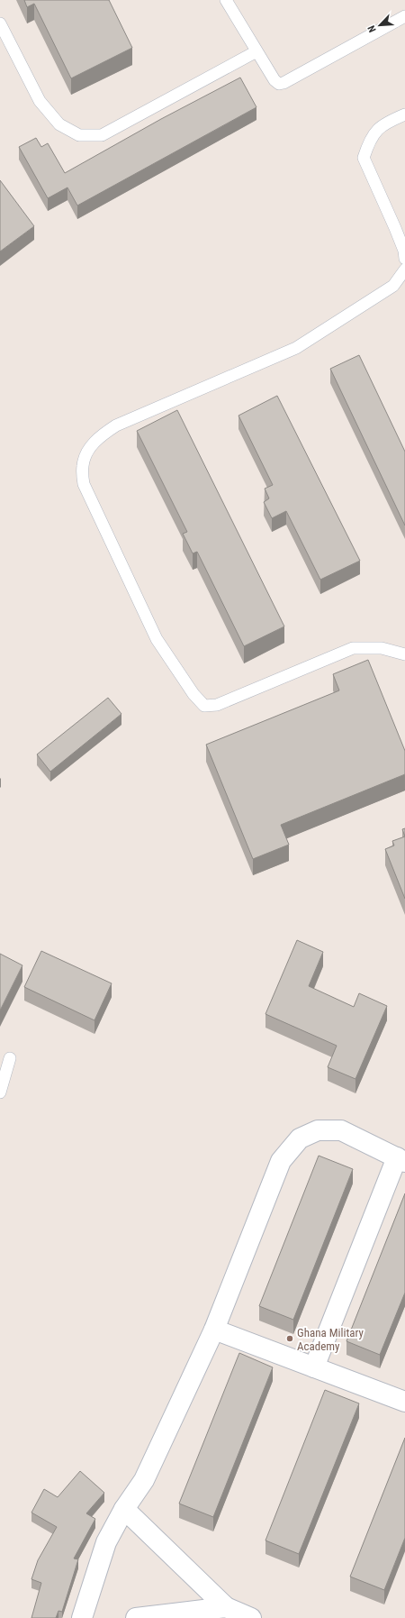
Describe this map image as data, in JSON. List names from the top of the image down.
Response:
{
  "places": ["Ghana Military Academy"],
  "north": "bottom left"
}
